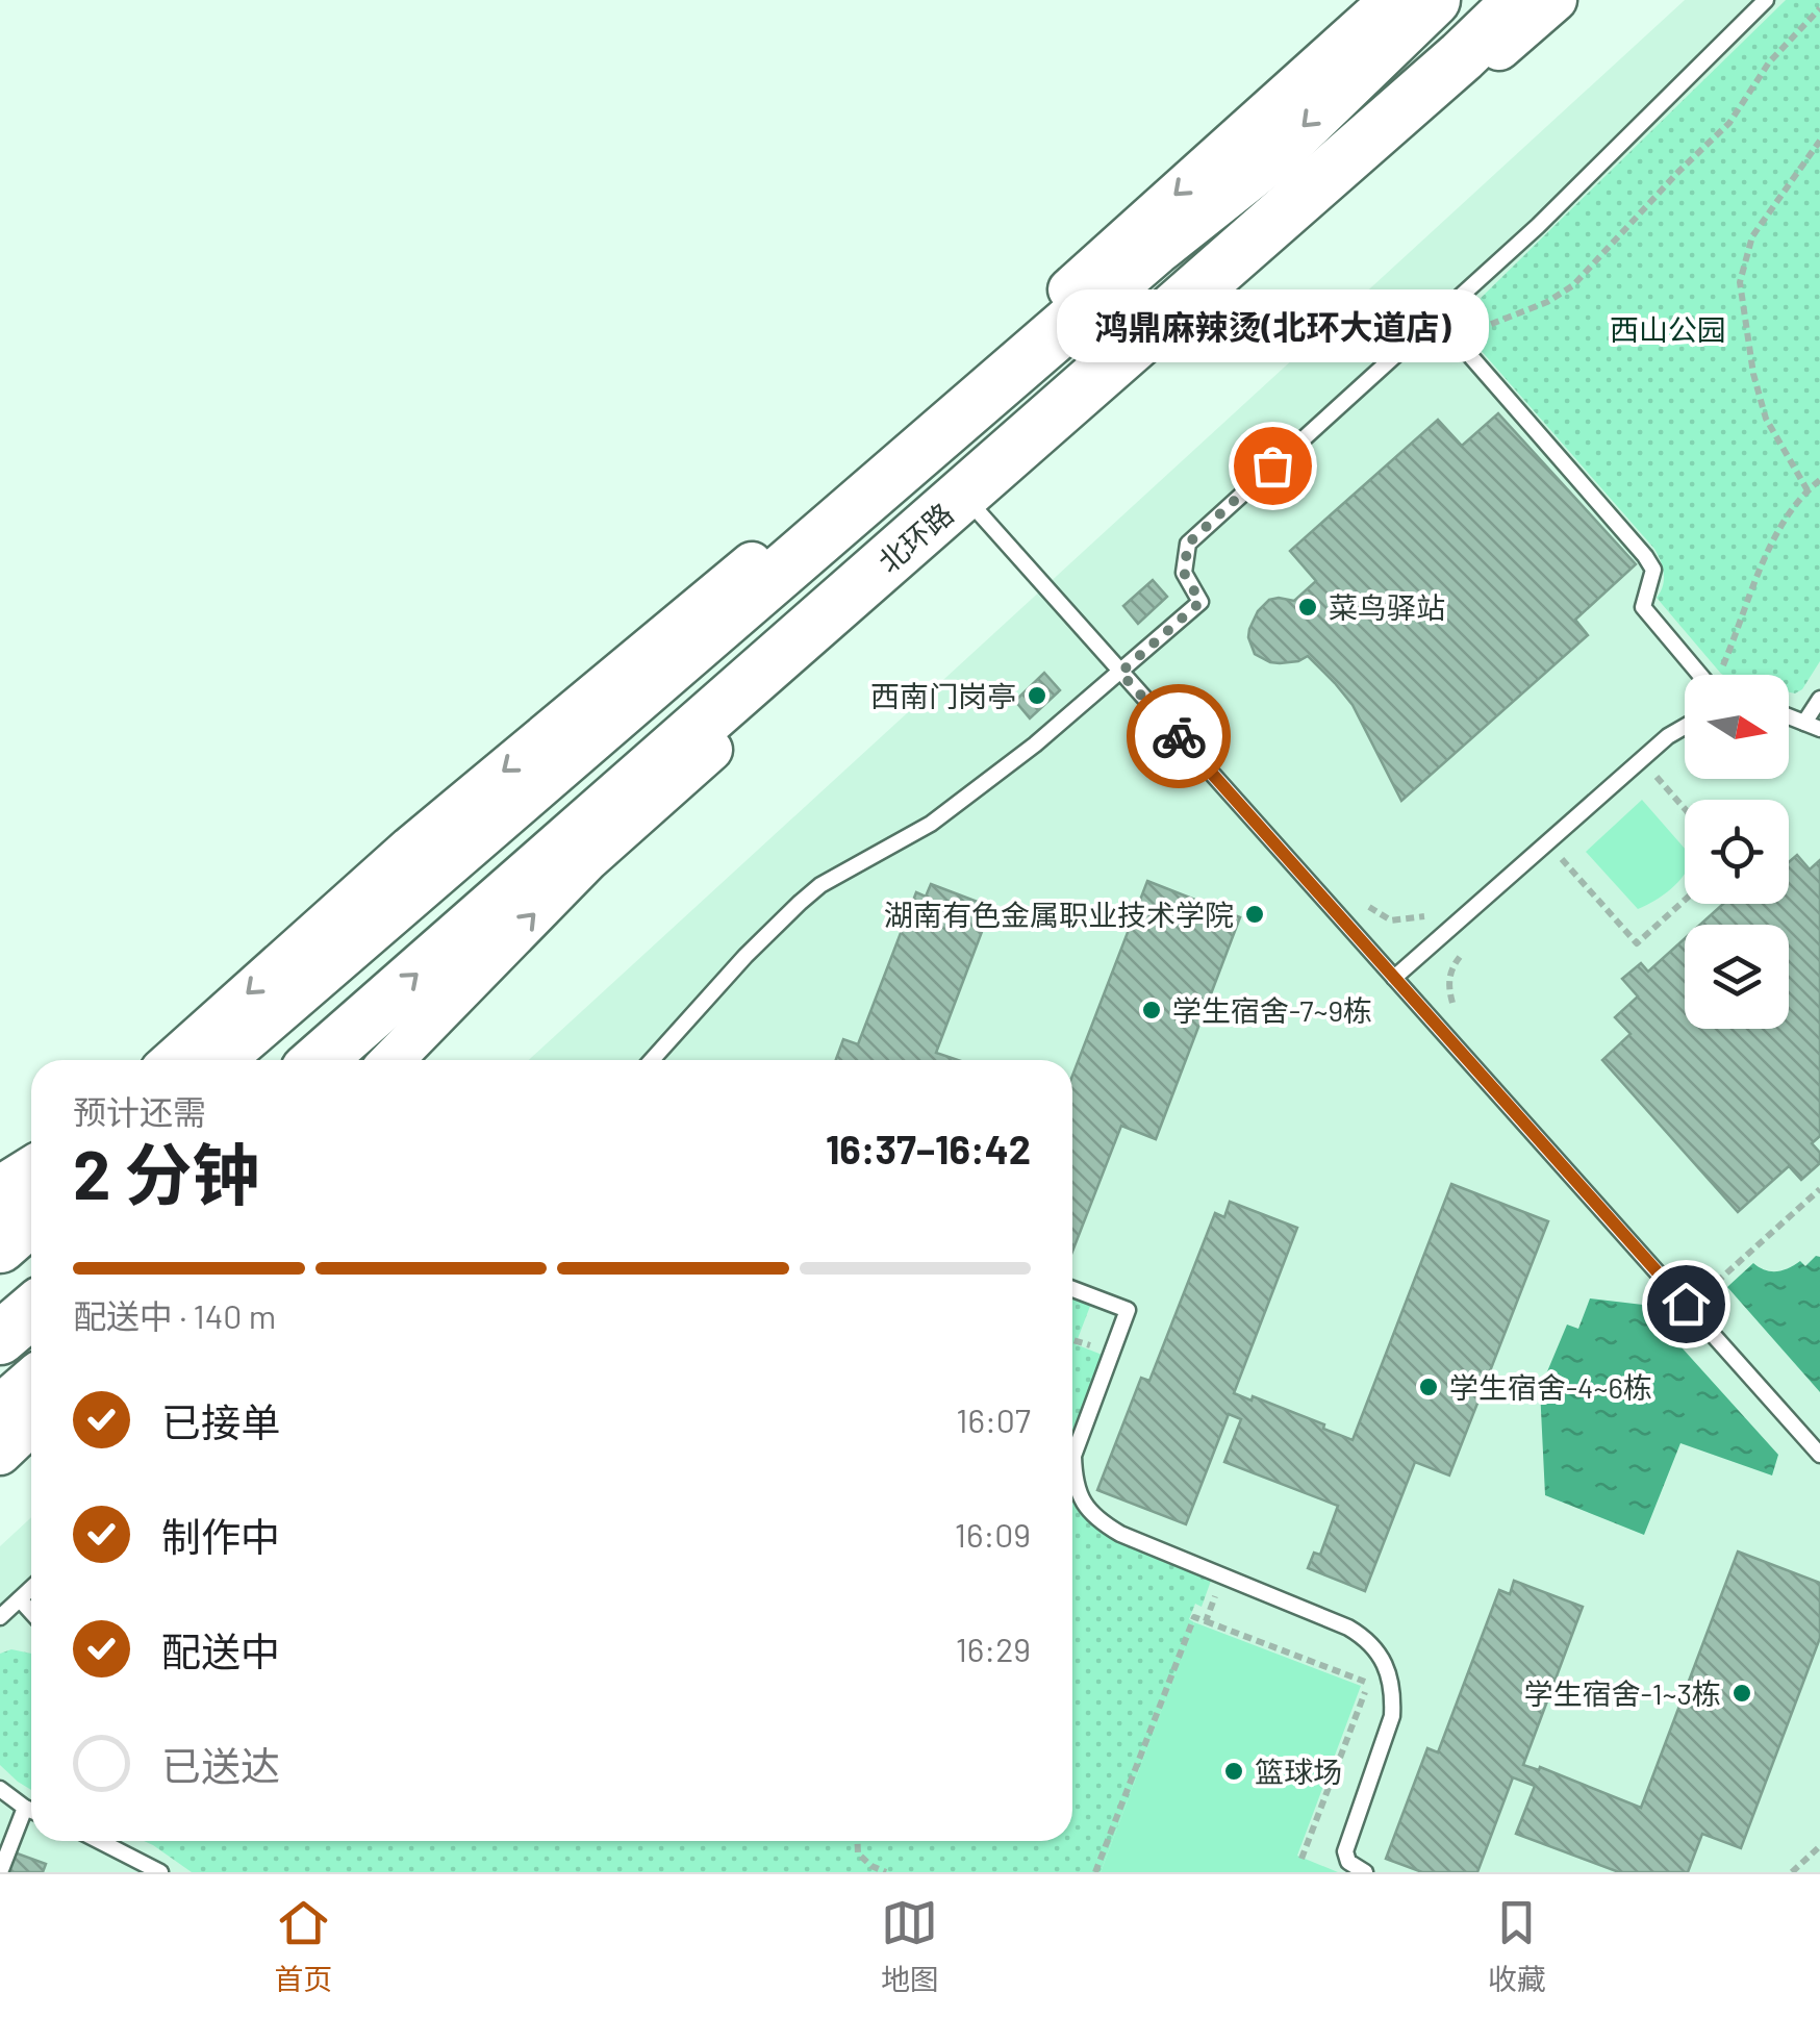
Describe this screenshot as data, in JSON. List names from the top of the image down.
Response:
{
  "streets": {
    "highway": ["北环路"]
  },
  "parks": ["西山公园"],
  "places": [
    "鸿鼎麻辣烫(北环大道店)",
    "菜鸟驿站",
    "西南门岗亭",
    "湖南有色金属职业技术学院",
    "学生宿舍-7~9栋",
    "学生宿舍-4~6栋",
    "学生宿舍-1~3栋",
    "篮球场"
  ],
  "north": "right",
  "page": {
    "bubble": "鸿鼎麻辣烫(北环大道店)",
    "heading": ["2 分钟", "预计还需", "16:37–16:42"],
    "bar": "配送中 · 140 m",
    "list": [
      ["已接单", "16:07"],
      ["制作中", "16:09"],
      ["配送中", "16:29"],
      "已送达"
    ],
    "tabs": ["首页", "地图", "收藏"]
  }
}
